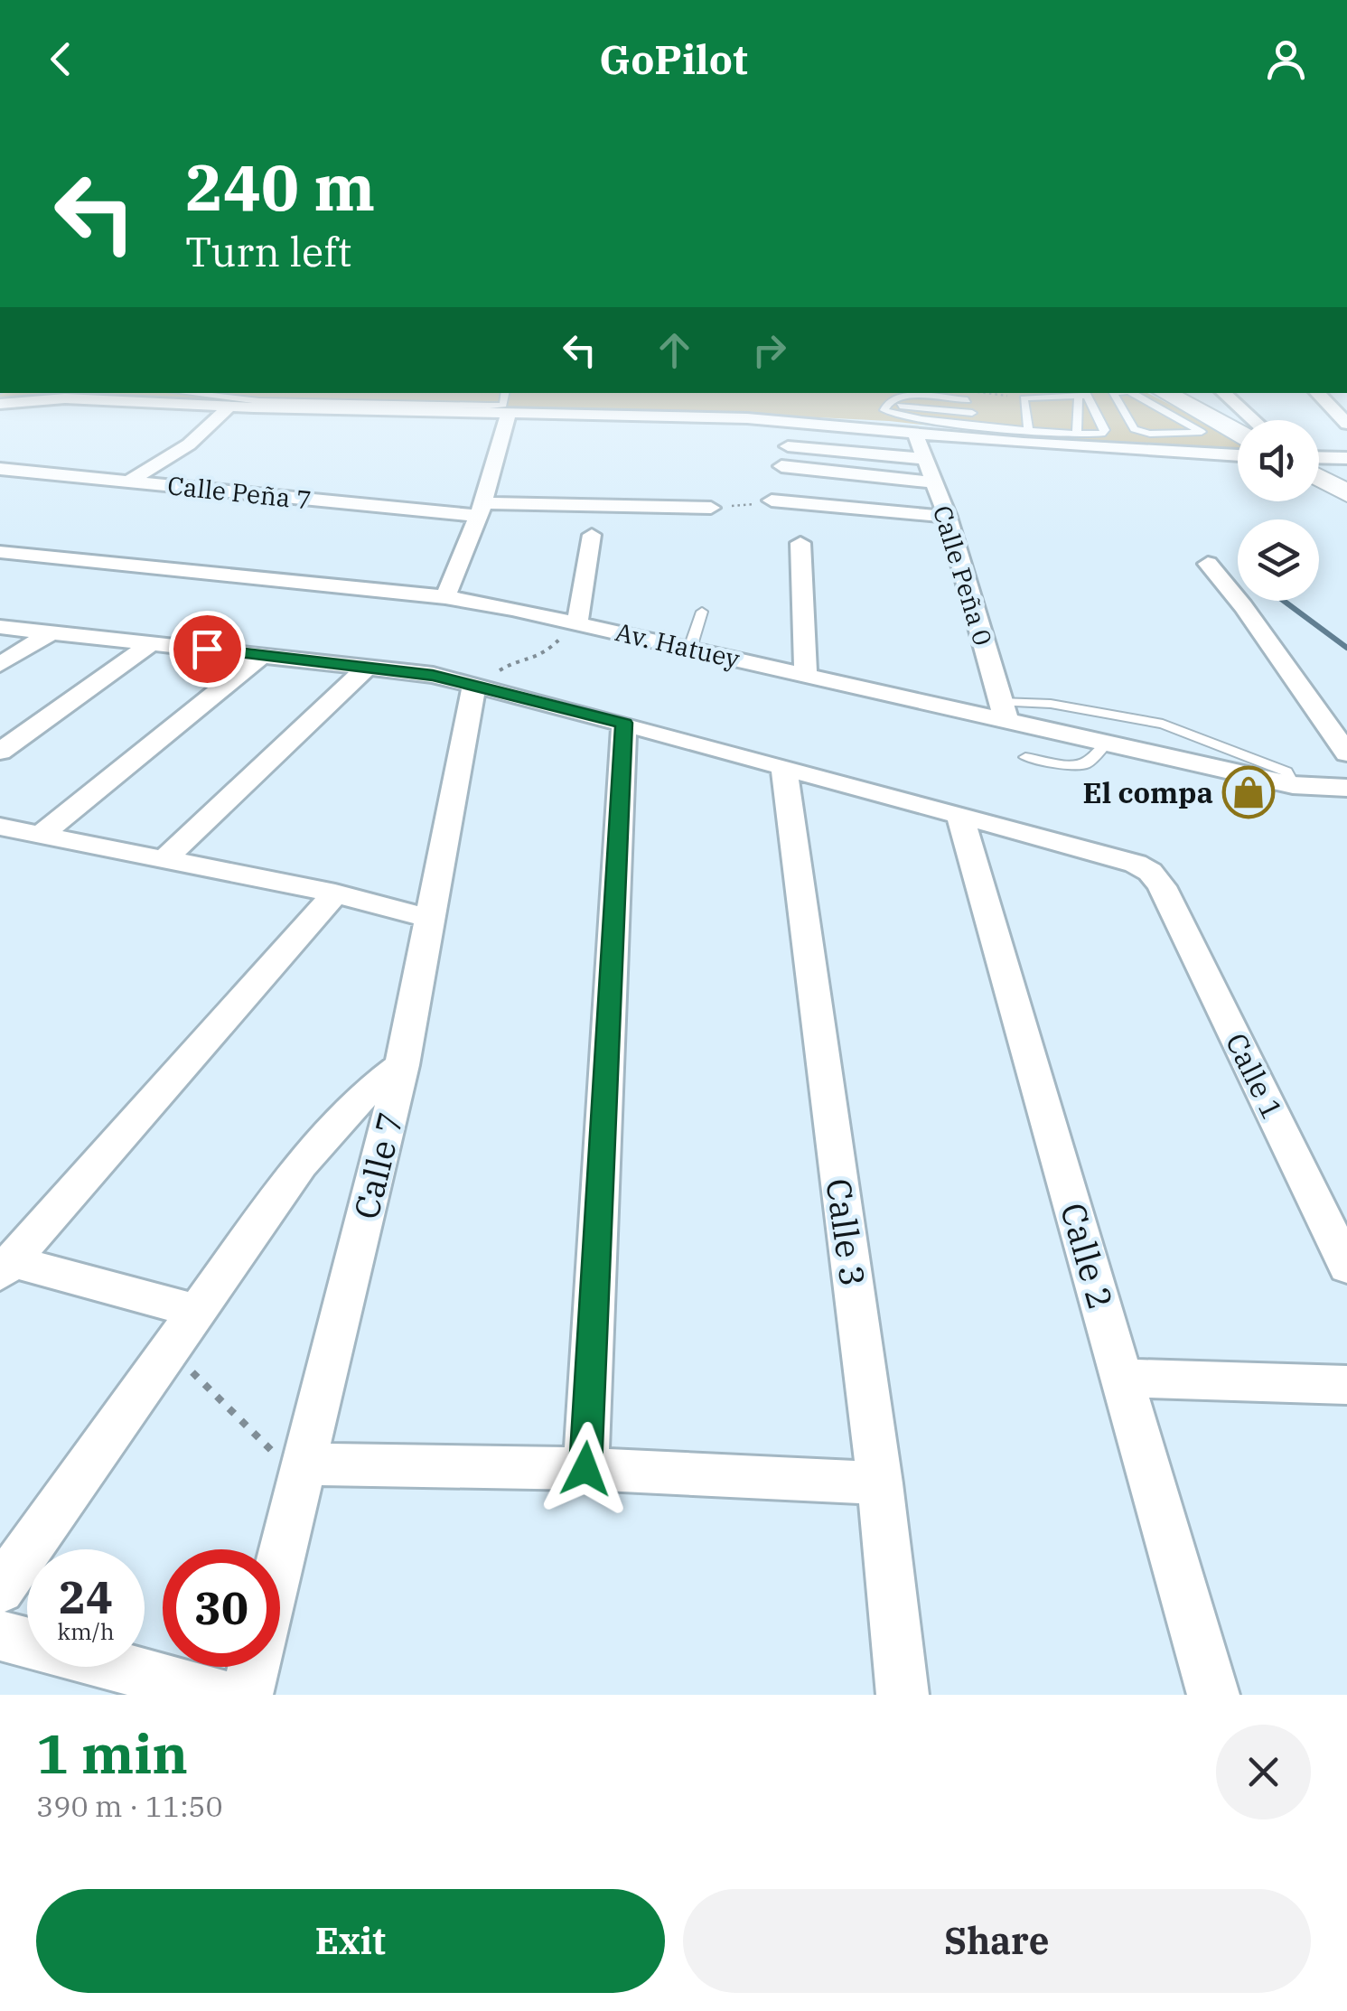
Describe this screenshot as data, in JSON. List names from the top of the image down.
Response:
{
  "streets": {
    "street": [
      "Calle Peña 7",
      "Calle Peña 0",
      "Av. Hatuey",
      "Calle 1",
      "Calle 7",
      "Calle 3",
      "Calle 2"
    ]
  },
  "crossings": [
    ["Calle Peña 0", "Av. Hatuey"],
    ["Calle 1", "Calle 2"]
  ],
  "places": {
    "shop": ["El compa"]
  },
  "page": {
    "header": "GoPilot",
    "turn": ["240 m", "Turn left"],
    "speed": "24 km/h",
    "limit": "30",
    "heading": ["1 min", "390 m · 11:50"],
    "buttons": ["Exit", "Share"]
  }
}
